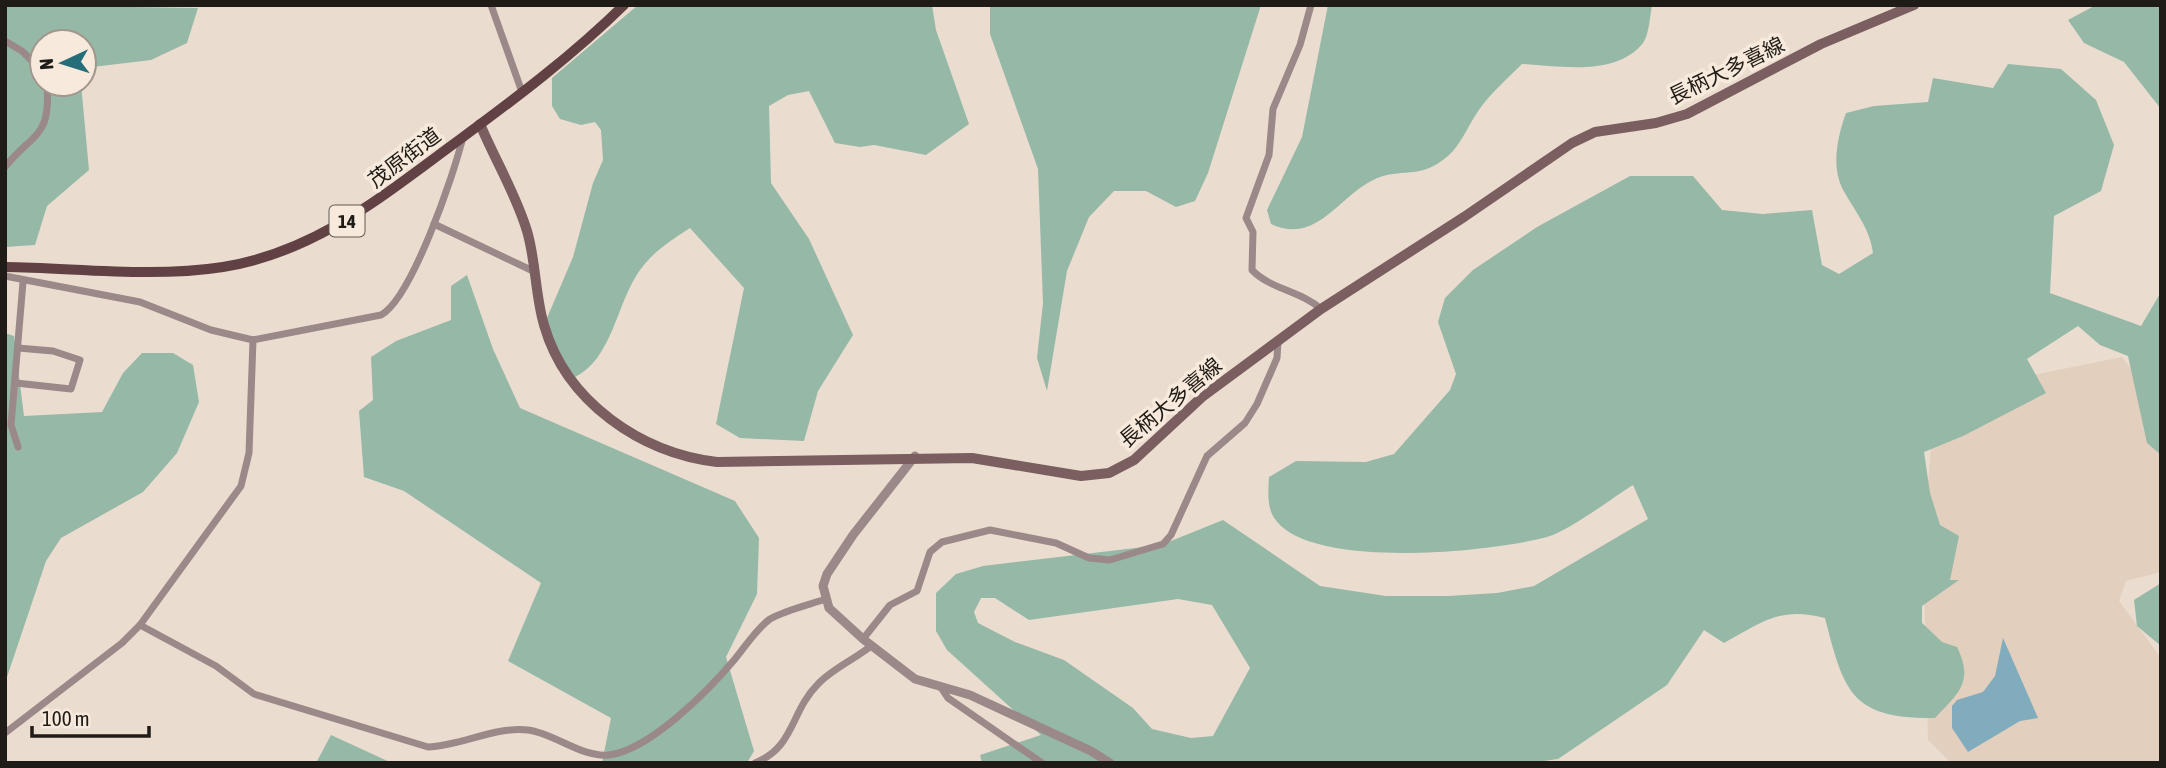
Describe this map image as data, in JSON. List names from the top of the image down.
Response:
{
  "streets": {
    "main road": ["長柄大多喜線", "茂原街道", "14"]
  },
  "crossings": [
    ["長柄大多喜線", "茂原街道"]
  ],
  "scale_bar": "100 m",
  "north": "left"
}
